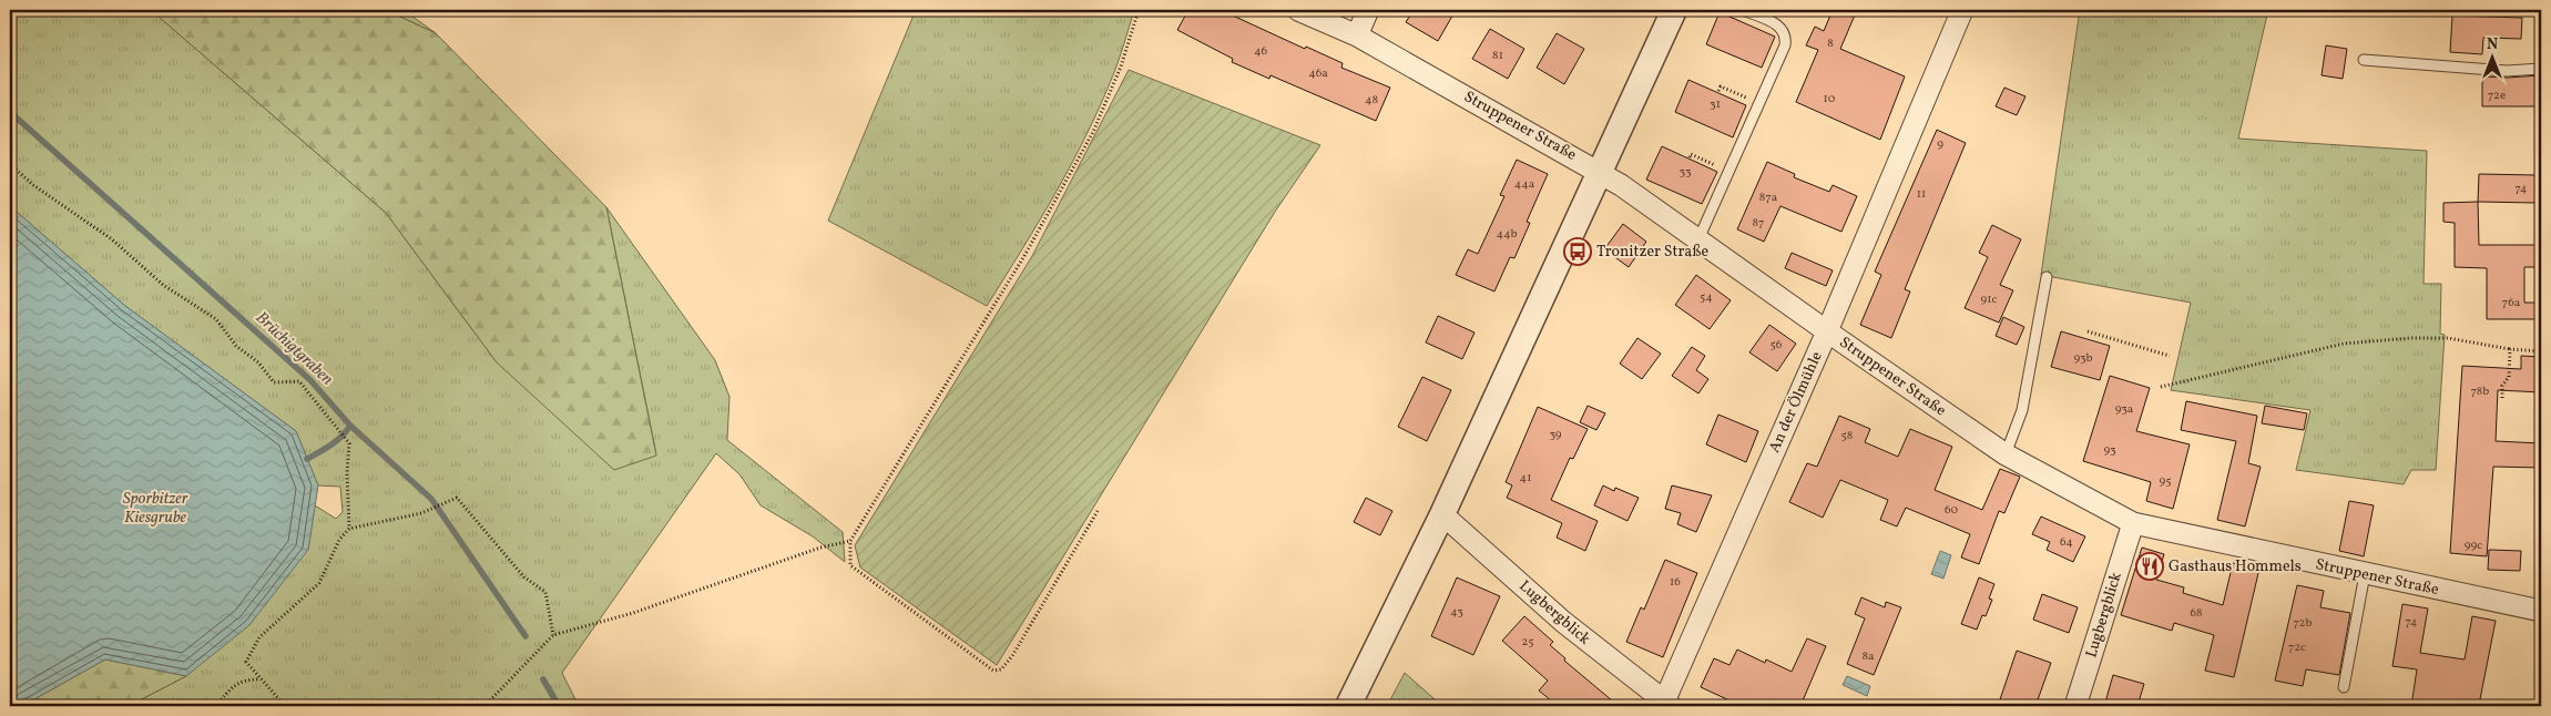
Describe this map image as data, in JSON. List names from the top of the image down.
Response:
{
  "streets": {
    "street": ["Struppener Straße", "An der Ölmühle", "Lugbergblick"]
  },
  "crossings": [
    ["Struppener Straße", "An der Ölmühle"],
    ["Struppener Straße", "Lugbergblick"],
    ["An der Ölmühle", "Lugbergblick"]
  ],
  "water": ["Brüchigtgraben", "Sporbitzer Kiesgrube"],
  "places": {
    "bus stop": ["Tronitzer Straße"],
    "restaurant": ["Gasthaus Hommels"]
  },
  "house_numbers": [
    "8",
    "46",
    "81",
    "46a",
    "72e",
    "10",
    "48",
    "31",
    "9",
    "33",
    "44a",
    "74",
    "11",
    "87a",
    "87",
    "44b",
    "54",
    "91c",
    "76a",
    "56",
    "93b",
    "78b",
    "93a",
    "39",
    "58",
    "93",
    "41",
    "95",
    "60",
    "64",
    "99c",
    "16",
    "43",
    "68",
    "74",
    "72b",
    "25",
    "72c",
    "8a"
  ],
  "north": "top"
}
